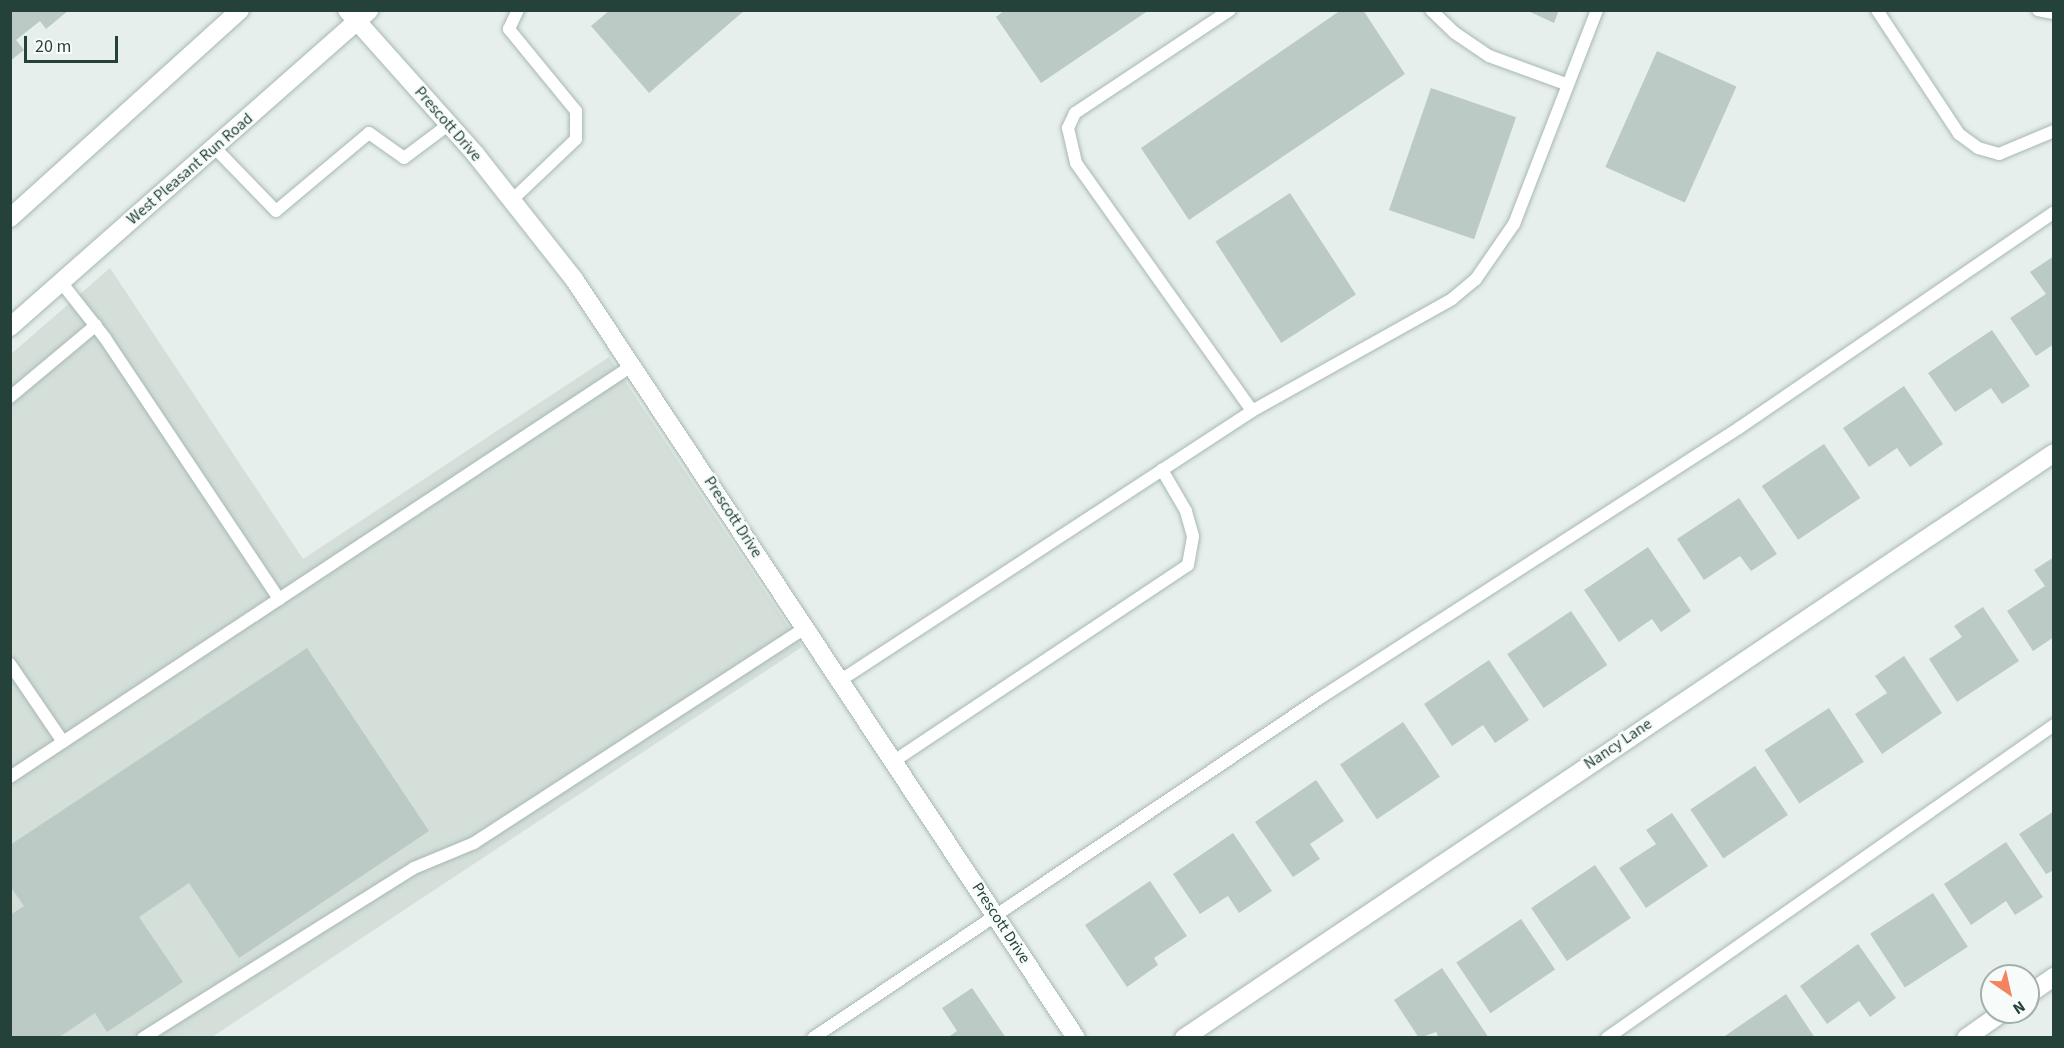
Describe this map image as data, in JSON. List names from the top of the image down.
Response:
{
  "streets": {
    "street": ["Prescott Drive", "West Pleasant Run Road", "Nancy Lane"]
  },
  "crossings": [
    ["Prescott Drive", "West Pleasant Run Road"]
  ],
  "scale_bar": "20 m",
  "north": "bottom right"
}
